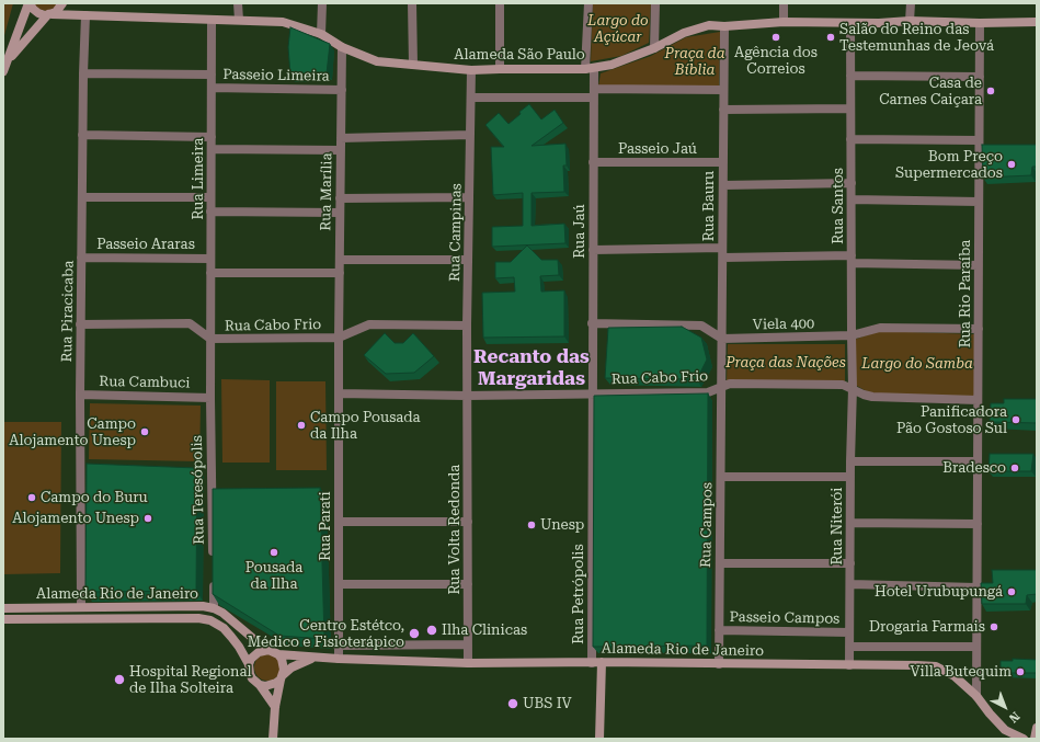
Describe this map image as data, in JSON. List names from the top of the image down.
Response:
{
  "streets": {
    "street": [
      "Alameda São Paulo",
      "Passeio Limeira",
      "Passeio Jaú",
      "Rua Limeira",
      "Rua Marília",
      "Rua Bauru",
      "Rua Santos",
      "Rua Jaú",
      "Rua Campinas",
      "Passeio Araras",
      "Rua Rio Paraíba",
      "Rua Piracicaba",
      "Viela 400",
      "Rua Cabo Frio",
      "Rua Cambuci",
      "Rua Teresópolis",
      "Rua Campos",
      "Rua Parati",
      "Rua Niterói",
      "Rua Volta Redonda",
      "Alameda Rio de Janeiro",
      "Rua Petrópolis",
      "Passeio Campos"
    ]
  },
  "crossings": [
    ["Alameda São Paulo", "Rua Limeira"],
    ["Alameda São Paulo", "Rua Marília"],
    ["Alameda São Paulo", "Rua Bauru"],
    ["Alameda São Paulo", "Rua Santos"],
    ["Alameda São Paulo", "Rua Jaú"],
    ["Alameda São Paulo", "Rua Campinas"],
    ["Alameda São Paulo", "Rua Rio Paraíba"],
    ["Alameda São Paulo", "Rua Piracicaba"],
    ["Passeio Limeira", "Rua Limeira"],
    ["Passeio Limeira", "Rua Marília"],
    ["Passeio Jaú", "Rua Bauru"],
    ["Passeio Jaú", "Rua Jaú"],
    ["Rua Limeira", "Passeio Araras"],
    ["Rua Limeira", "Rua Cabo Frio"],
    ["Rua Limeira", "Rua Teresópolis"],
    ["Rua Marília", "Rua Cabo Frio"],
    ["Rua Marília", "Rua Parati"],
    ["Rua Bauru", "Viela 400"],
    ["Rua Bauru", "Rua Cabo Frio"],
    ["Rua Bauru", "Rua Campos"],
    ["Rua Santos", "Viela 400"],
    ["Rua Santos", "Rua Cabo Frio"],
    ["Rua Santos", "Rua Niterói"],
    ["Rua Jaú", "Rua Cabo Frio"],
    ["Rua Jaú", "Rua Petrópolis"],
    ["Rua Campinas", "Rua Cabo Frio"],
    ["Rua Campinas", "Rua Volta Redonda"],
    ["Passeio Araras", "Rua Piracicaba"],
    ["Rua Rio Paraíba", "Viela 400"],
    ["Rua Rio Paraíba", "Rua Cabo Frio"],
    ["Rua Rio Paraíba", "Alameda Rio de Janeiro"],
    ["Rua Piracicaba", "Rua Cabo Frio"],
    ["Rua Piracicaba", "Rua Cambuci"],
    ["Rua Piracicaba", "Alameda Rio de Janeiro"],
    ["Rua Cabo Frio", "Rua Teresópolis"],
    ["Rua Cabo Frio", "Rua Campos"],
    ["Rua Cabo Frio", "Rua Parati"],
    ["Rua Cabo Frio", "Rua Niterói"],
    ["Rua Cabo Frio", "Rua Volta Redonda"],
    ["Rua Cabo Frio", "Rua Petrópolis"],
    ["Rua Cambuci", "Rua Teresópolis"],
    ["Rua Campos", "Alameda Rio de Janeiro"],
    ["Rua Campos", "Passeio Campos"],
    ["Rua Parati", "Alameda Rio de Janeiro"],
    ["Rua Niterói", "Alameda Rio de Janeiro"],
    ["Rua Niterói", "Passeio Campos"],
    ["Rua Volta Redonda", "Alameda Rio de Janeiro"],
    ["Alameda Rio de Janeiro", "Rua Petrópolis"]
  ],
  "districts": ["Recanto das Margaridas"],
  "parks": [
    "Largo do Açúcar",
    "Praça da Bíblia",
    "Praça das Nações",
    "Largo do Samba"
  ],
  "places": [
    "Agência dos Correios",
    "Salão do Reino das Testemunhas de Jeová",
    "Casa de Carnes Caiçara",
    "Bom Preço Supermercados",
    "Panificadora Pão Gostoso Sul",
    "Campo Pousada da Ilha",
    "Campo Alojamento Unesp",
    "Bradesco",
    "Campo do Buru",
    "Alojamento Unesp",
    "Unesp",
    "Pousada da Ilha",
    "Hotel Urubupungá",
    "Drogaria Farmais",
    "Ilha Clinicas",
    "Centro Estétco, Médico e Fisioterápico",
    "Villa Butequim",
    "Hospital Regional de Ilha Solteira",
    "UBS IV"
  ],
  "north": "bottom right"
}
